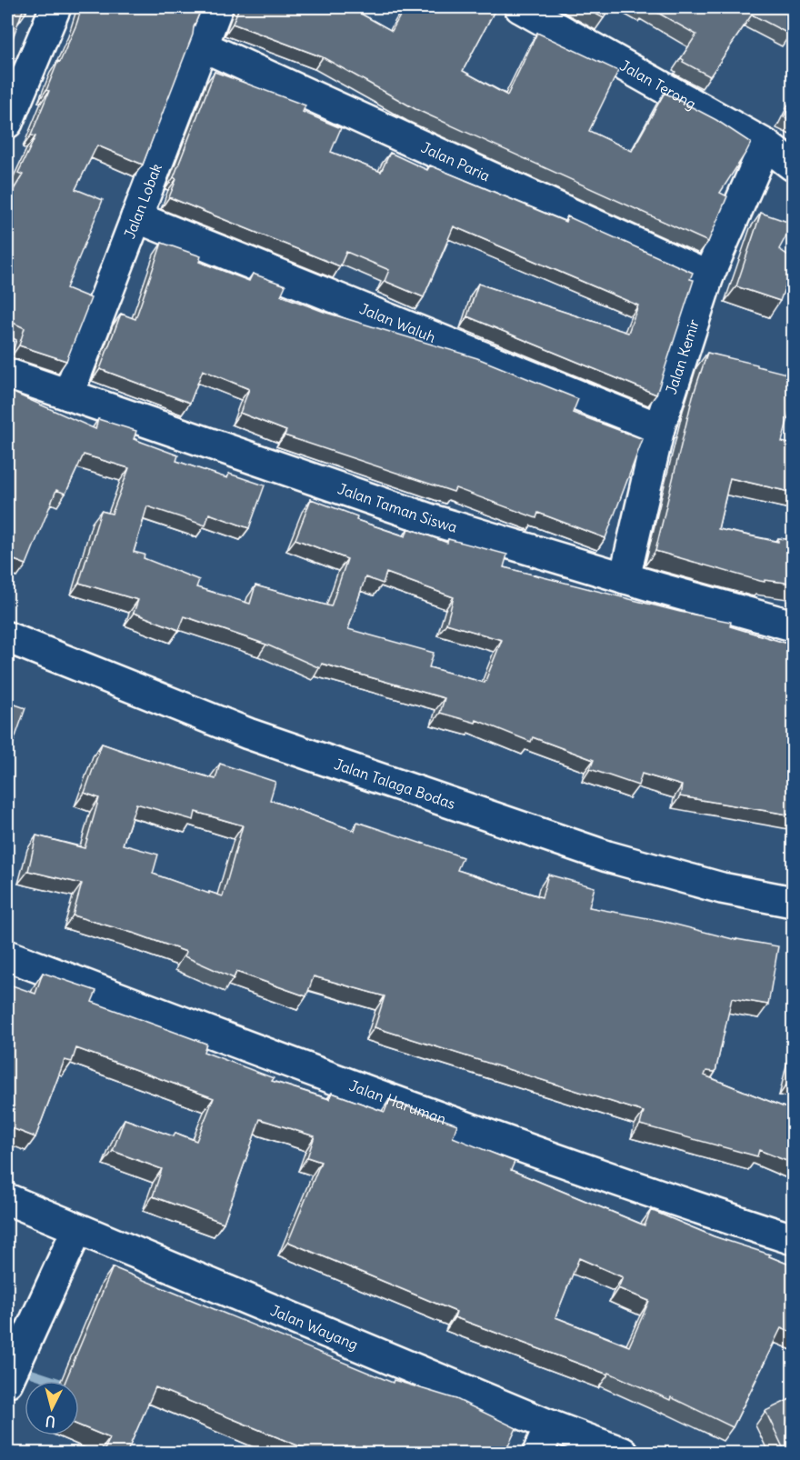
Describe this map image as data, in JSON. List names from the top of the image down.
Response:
{
  "streets": {
    "street": [
      "Jalan Terong",
      "Jalan Paria",
      "Jalan Lobak",
      "Jalan Waluh",
      "Jalan Kemir",
      "Jalan Taman Siswa",
      "Jalan Talaga Bodas",
      "Jalan Haruman",
      "Jalan Wayang"
    ]
  },
  "crossings": [
    ["Jalan Terong", "Jalan Kemir"],
    ["Jalan Paria", "Jalan Lobak"],
    ["Jalan Paria", "Jalan Kemir"],
    ["Jalan Lobak", "Jalan Waluh"],
    ["Jalan Lobak", "Jalan Taman Siswa"],
    ["Jalan Waluh", "Jalan Kemir"],
    ["Jalan Kemir", "Jalan Taman Siswa"]
  ],
  "north": "bottom"
}
